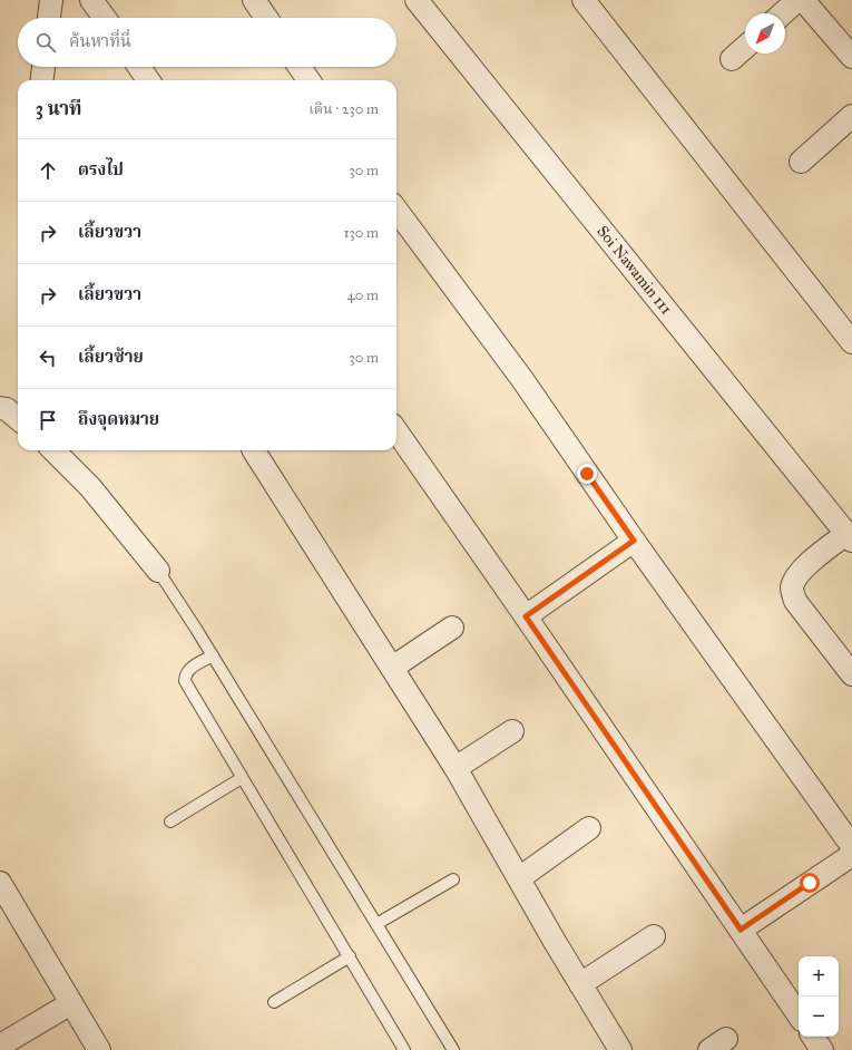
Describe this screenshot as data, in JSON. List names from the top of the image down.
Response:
{
  "streets": {
    "street": ["Soi Nawamin 111"]
  },
  "north": "bottom left",
  "page": {
    "search": "ค้นหาที่นี่",
    "heading": ["3 นาที", "เดิน · 230 m"],
    "list": [
      ["ตรงไป", "30 m"],
      ["เลี้ยวขวา", "130 m"],
      ["เลี้ยวขวา", "40 m"],
      ["เลี้ยวซ้าย", "30 m"],
      "ถึงจุดหมาย"
    ],
    "map_buttons": ["+", "−"]
  }
}
